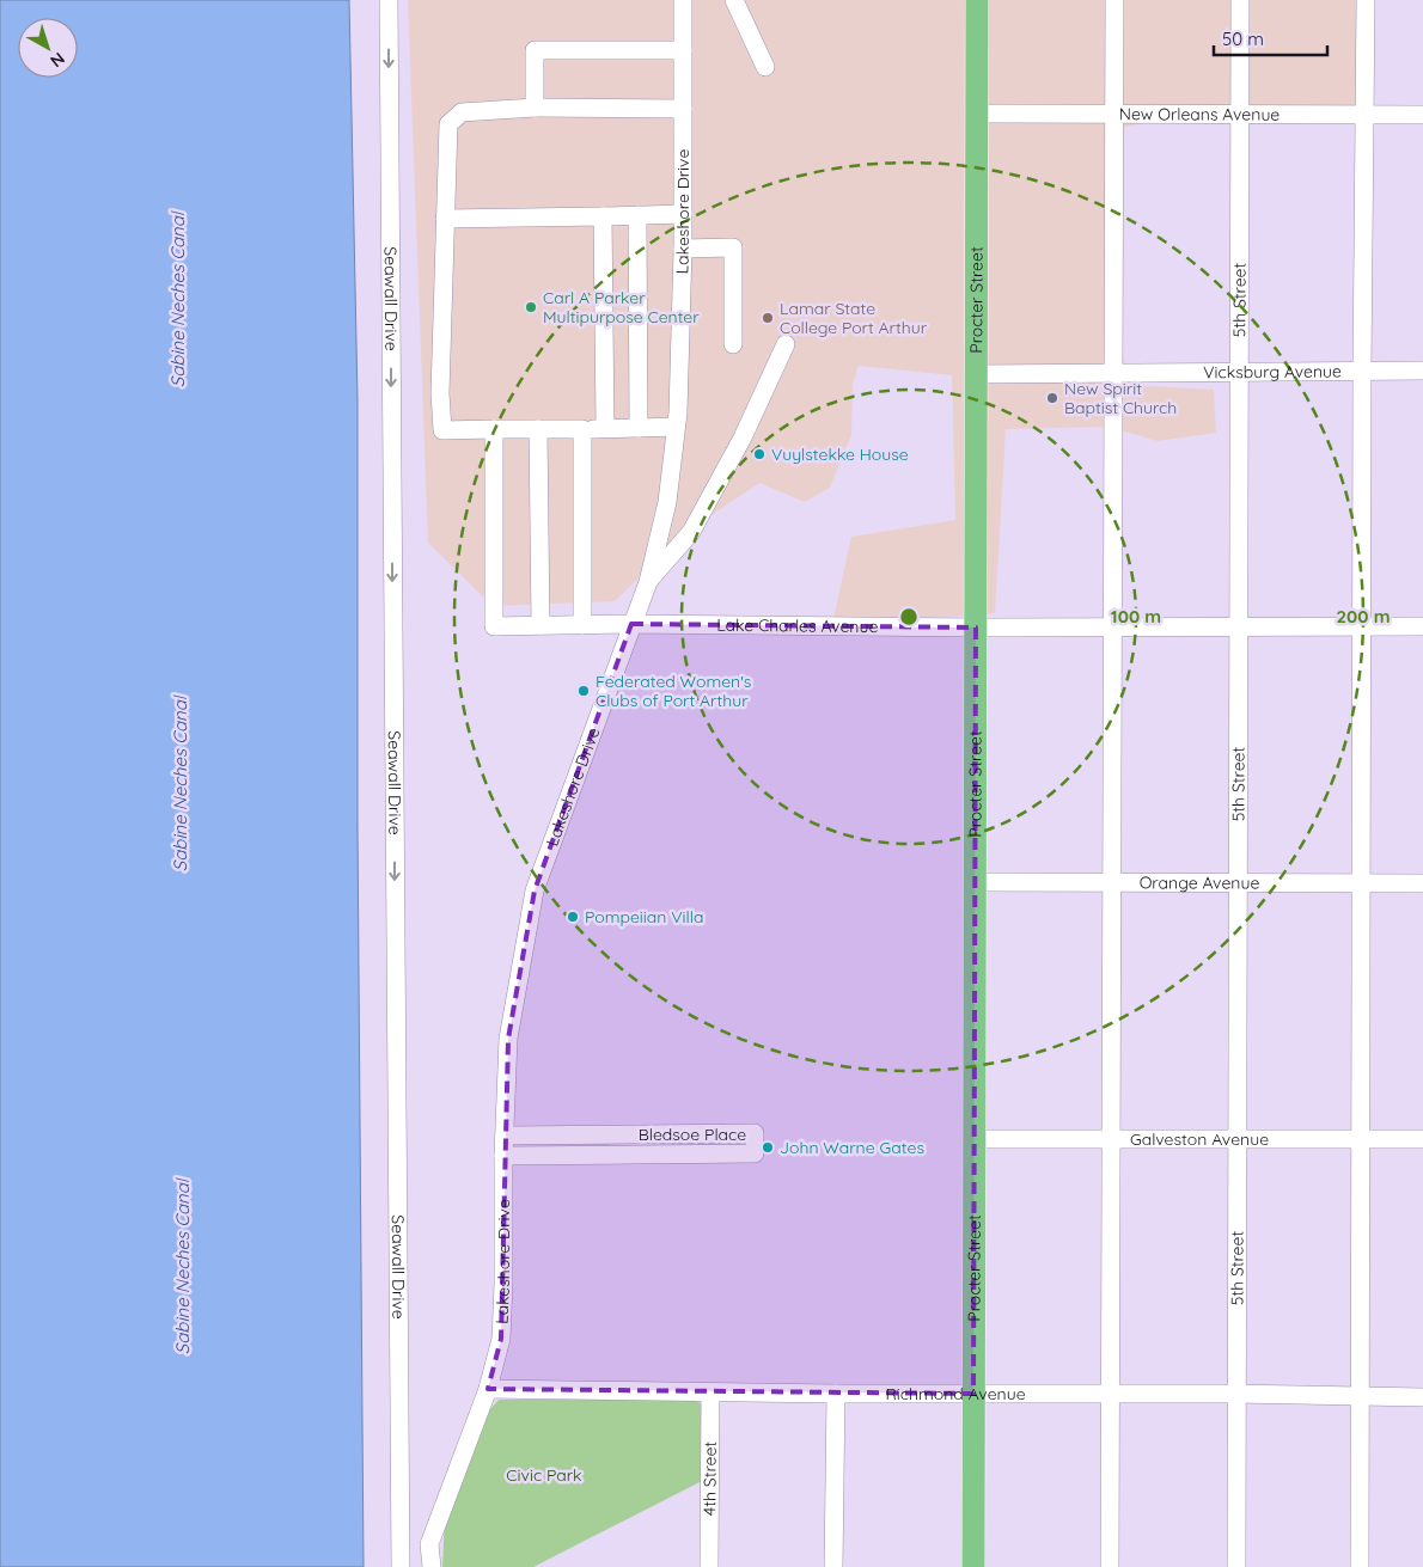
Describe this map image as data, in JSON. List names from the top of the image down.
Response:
{
  "streets": {
    "main road": ["Procter Street"],
    "street": [
      "New Orleans Avenue",
      "Lakeshore Drive",
      "Seawall Drive",
      "5th Street",
      "Vicksburg Avenue",
      "Lake Charles Avenue",
      "Orange Avenue",
      "Bledsoe Place",
      "Galveston Avenue",
      "Richmond Avenue",
      "4th Street"
    ]
  },
  "crossings": [
    ["New Orleans Avenue", "Procter Street"],
    ["New Orleans Avenue", "5th Street"],
    ["Lakeshore Drive", "Lake Charles Avenue"],
    ["Lakeshore Drive", "Bledsoe Place"],
    ["Lakeshore Drive", "Richmond Avenue"],
    ["Procter Street", "Vicksburg Avenue"],
    ["Procter Street", "Lake Charles Avenue"],
    ["Procter Street", "Orange Avenue"],
    ["Procter Street", "Galveston Avenue"],
    ["Procter Street", "Richmond Avenue"],
    ["5th Street", "Vicksburg Avenue"],
    ["5th Street", "Lake Charles Avenue"],
    ["5th Street", "Orange Avenue"],
    ["5th Street", "Galveston Avenue"],
    ["5th Street", "Richmond Avenue"],
    ["Richmond Avenue", "4th Street"]
  ],
  "one_way": ["Seawall Drive"],
  "water": ["Sabine Neches Canal"],
  "parks": ["Civic Park"],
  "places": [
    "Carl A Parker Multipurpose Center",
    "Lamar State College Port Arthur",
    "New Spirit Baptist Church",
    "Vuylstekke House",
    "Federated Women's Clubs of Port Arthur",
    "Pompeiian Villa",
    "John Warne Gates"
  ],
  "scale_bar": "50 m",
  "north": "bottom right",
  "rings": ["100 m", "200 m"]
}
